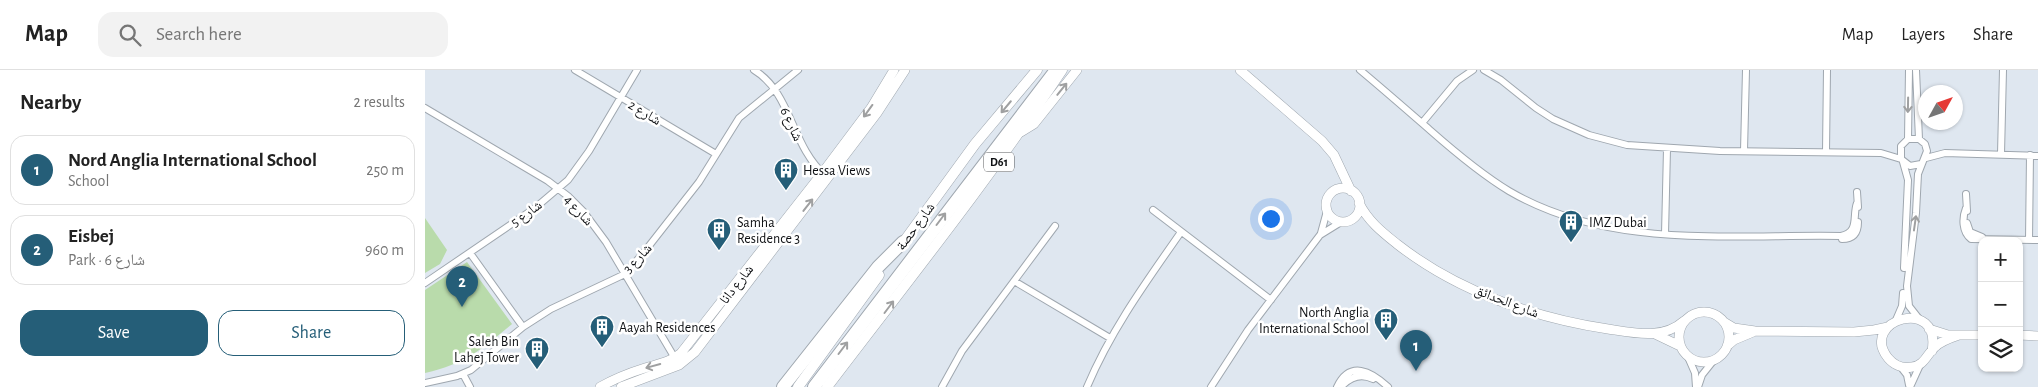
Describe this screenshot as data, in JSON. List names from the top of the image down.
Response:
{
  "streets": {
    "main road": ["D61", "شارع حصة"],
    "street": [
      "شارع 2",
      "شارع 6",
      "شارع 4",
      "شارع 5",
      "شارع 3",
      "شارع دانا",
      "شارع الحدائق"
    ]
  },
  "crossings": [
    ["شارع 2", "شارع 5"],
    ["شارع 2", "شارع 3"],
    ["شارع 6", "شارع 3"],
    ["شارع 6", "شارع دانا"],
    ["شارع 4", "شارع 5"],
    ["شارع 4", "شارع 3"],
    ["شارع 4", "شارع دانا"]
  ],
  "places": {
    "building": [
      "Hessa Views",
      "IMZ Dubai",
      "Samha Residence 3",
      "North Anglia International School",
      "Aayah Residences",
      "Saleh Bin Lahej Tower"
    ]
  },
  "north": "top right",
  "page": {
    "header": "Map",
    "search": "Search here",
    "nav": ["Map", "Layers", "Share"],
    "heading": ["Nearby", "2 results"],
    "list": [
      {
        "mark": "1",
        "name": "Nord Anglia International School",
        "note": "School",
        "value": "250 m"
      },
      {
        "mark": "2",
        "name": "Eisbej",
        "note": "Park · شارع 6",
        "value": "960 m"
      }
    ],
    "map_buttons": ["+", "−"],
    "pins": ["2", "1"],
    "buttons": ["Save", "Share"]
  }
}
